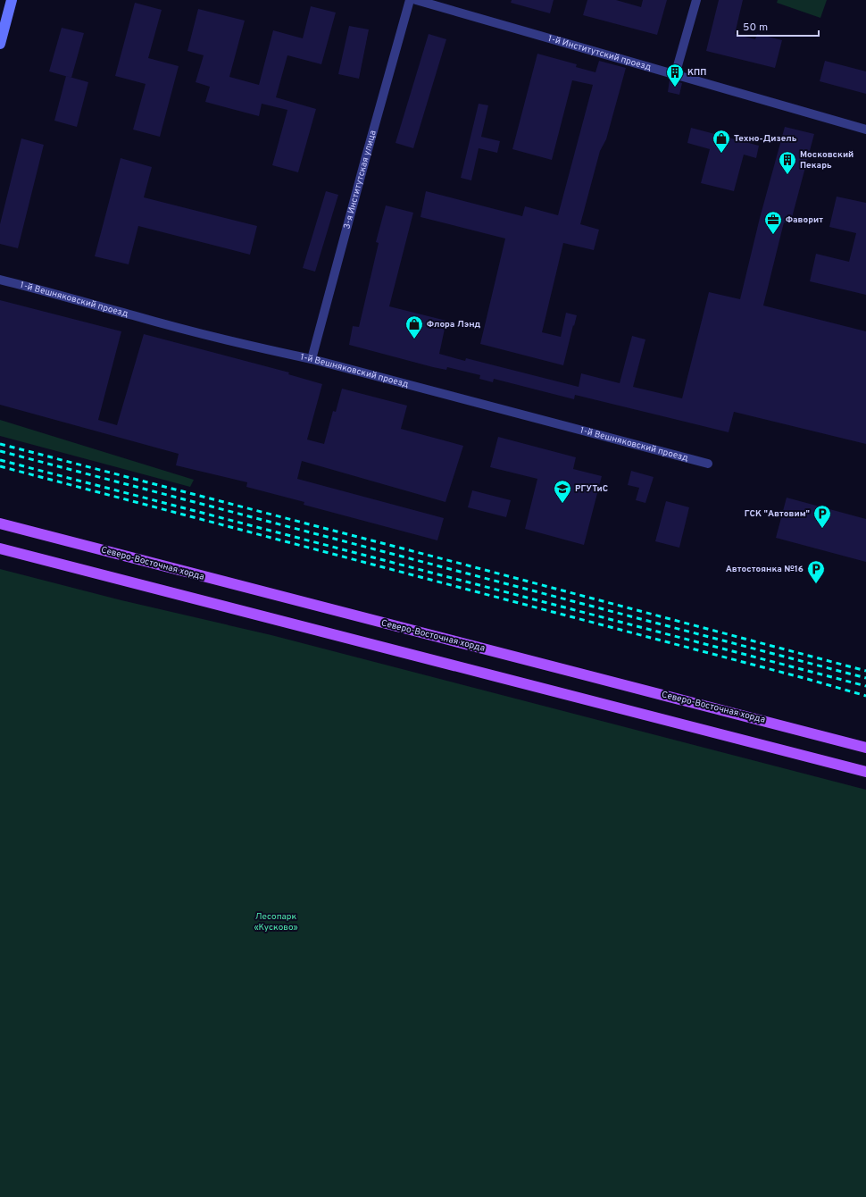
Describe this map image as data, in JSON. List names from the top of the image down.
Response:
{
  "streets": {
    "main road": ["Северо-Восточная хорда"],
    "street": ["1-й Институтский проезд", "3-я Институтская улица", "1-й Вешняковский проезд"]
  },
  "crossings": [
    ["3-я Институтская улица", "1-й Вешняковский проезд"]
  ],
  "parks": ["Лесопарк «Кусково»"],
  "places": {
    "building": ["КПП", "Московский Пекарь"],
    "shop": ["Техно-Дизель", "Флора Лэнд"],
    "office": ["Фаворит"],
    "school or university": ["РГУТиС"],
    "parking": ["ГСК \"Автовим\"", "Автостоянка №16"]
  },
  "scale_bar": "50 m"
}
